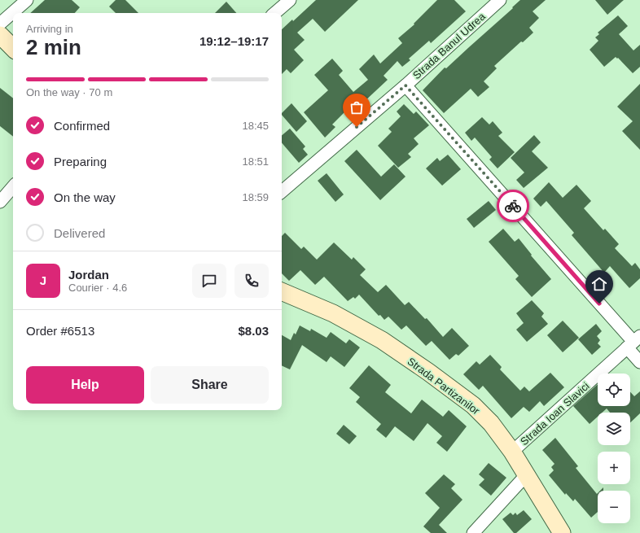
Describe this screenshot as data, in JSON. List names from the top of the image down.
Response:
{
  "streets": {
    "street": ["Strada Banul Udrea", "Strada Partizanilor", "Strada Ioan Slavici"]
  },
  "crossings": [
    ["Strada Partizanilor", "Strada Ioan Slavici"]
  ],
  "page": {
    "heading": ["2 min", "Arriving in", "19:12–19:17"],
    "panel": [
      "Jordan",
      "Courier · 4.6",
      "Order #6513",
      "$8.03"
    ],
    "bar": "On the way · 70 m",
    "list": [
      ["Confirmed", "18:45"],
      ["Preparing", "18:51"],
      ["On the way", "18:59"],
      "Delivered"
    ],
    "round": "J",
    "buttons": ["Help", "Share"],
    "map_buttons": ["+", "−"]
  }
}
